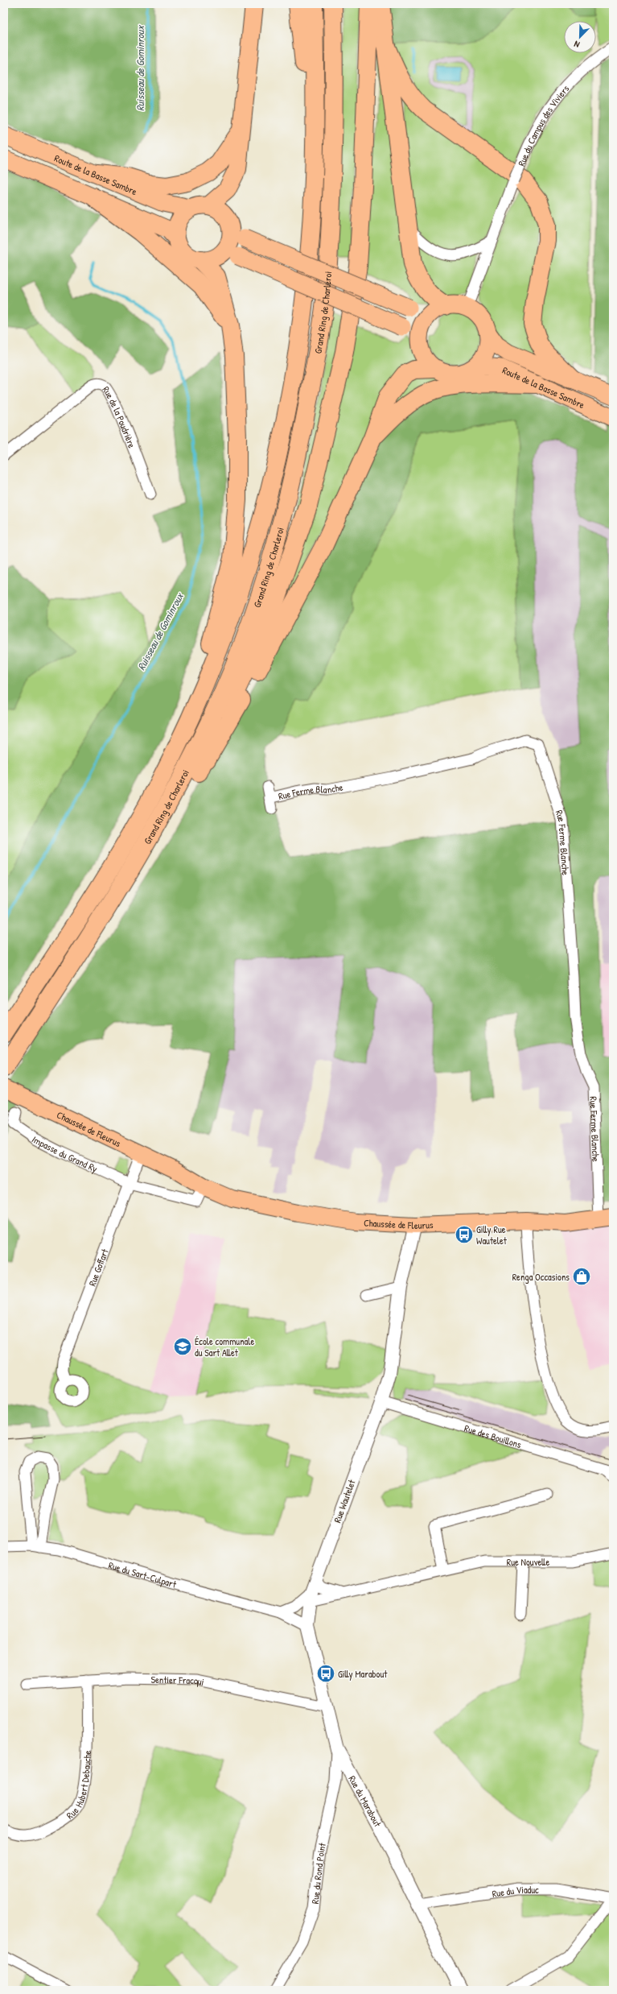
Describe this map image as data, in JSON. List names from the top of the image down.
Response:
{
  "streets": {
    "highway": ["Route de la Basse Sambre", "Grand Ring de Charleroi"],
    "main road": ["Chaussée de Fleurus"],
    "street": [
      "Rue du Campus des Viviers",
      "Rue de la Poudrière",
      "Rue Ferme Blanche",
      "Impasse du Grand Ry",
      "Rue Goffart",
      "Rue des Bouillons",
      "Rue Wautelet",
      "Rue Nouvelle",
      "Rue du Sart-Culpart",
      "Sentier Fracqui",
      "Rue Hubert Debauche",
      "Rue du Marabout",
      "Rue du Rond Point",
      "Rue du Viaduc"
    ]
  },
  "crossings": [
    ["Rue du Campus des Viviers", "Route de la Basse Sambre"],
    ["Rue Ferme Blanche", "Chaussée de Fleurus"],
    ["Chaussée de Fleurus", "Rue Goffart"],
    ["Impasse du Grand Ry", "Rue Goffart"],
    ["Rue des Bouillons", "Rue Wautelet"],
    ["Rue Wautelet", "Rue Nouvelle"],
    ["Rue Wautelet", "Rue du Marabout"],
    ["Rue Nouvelle", "Rue du Marabout"],
    ["Rue du Sart-Culpart", "Rue du Marabout"],
    ["Sentier Fracqui", "Rue Hubert Debauche"],
    ["Sentier Fracqui", "Rue du Marabout"],
    ["Rue du Marabout", "Rue du Rond Point"],
    ["Rue du Marabout", "Rue du Viaduc"]
  ],
  "water": ["Ruisseau de Gominroux"],
  "places": {
    "bus stop": ["Gilly Rue Wautelet", "Gilly Marabout"],
    "shop": ["Renga Occasions"],
    "school or university": ["École communale du Sart Allet"]
  },
  "north": "bottom left"
}
